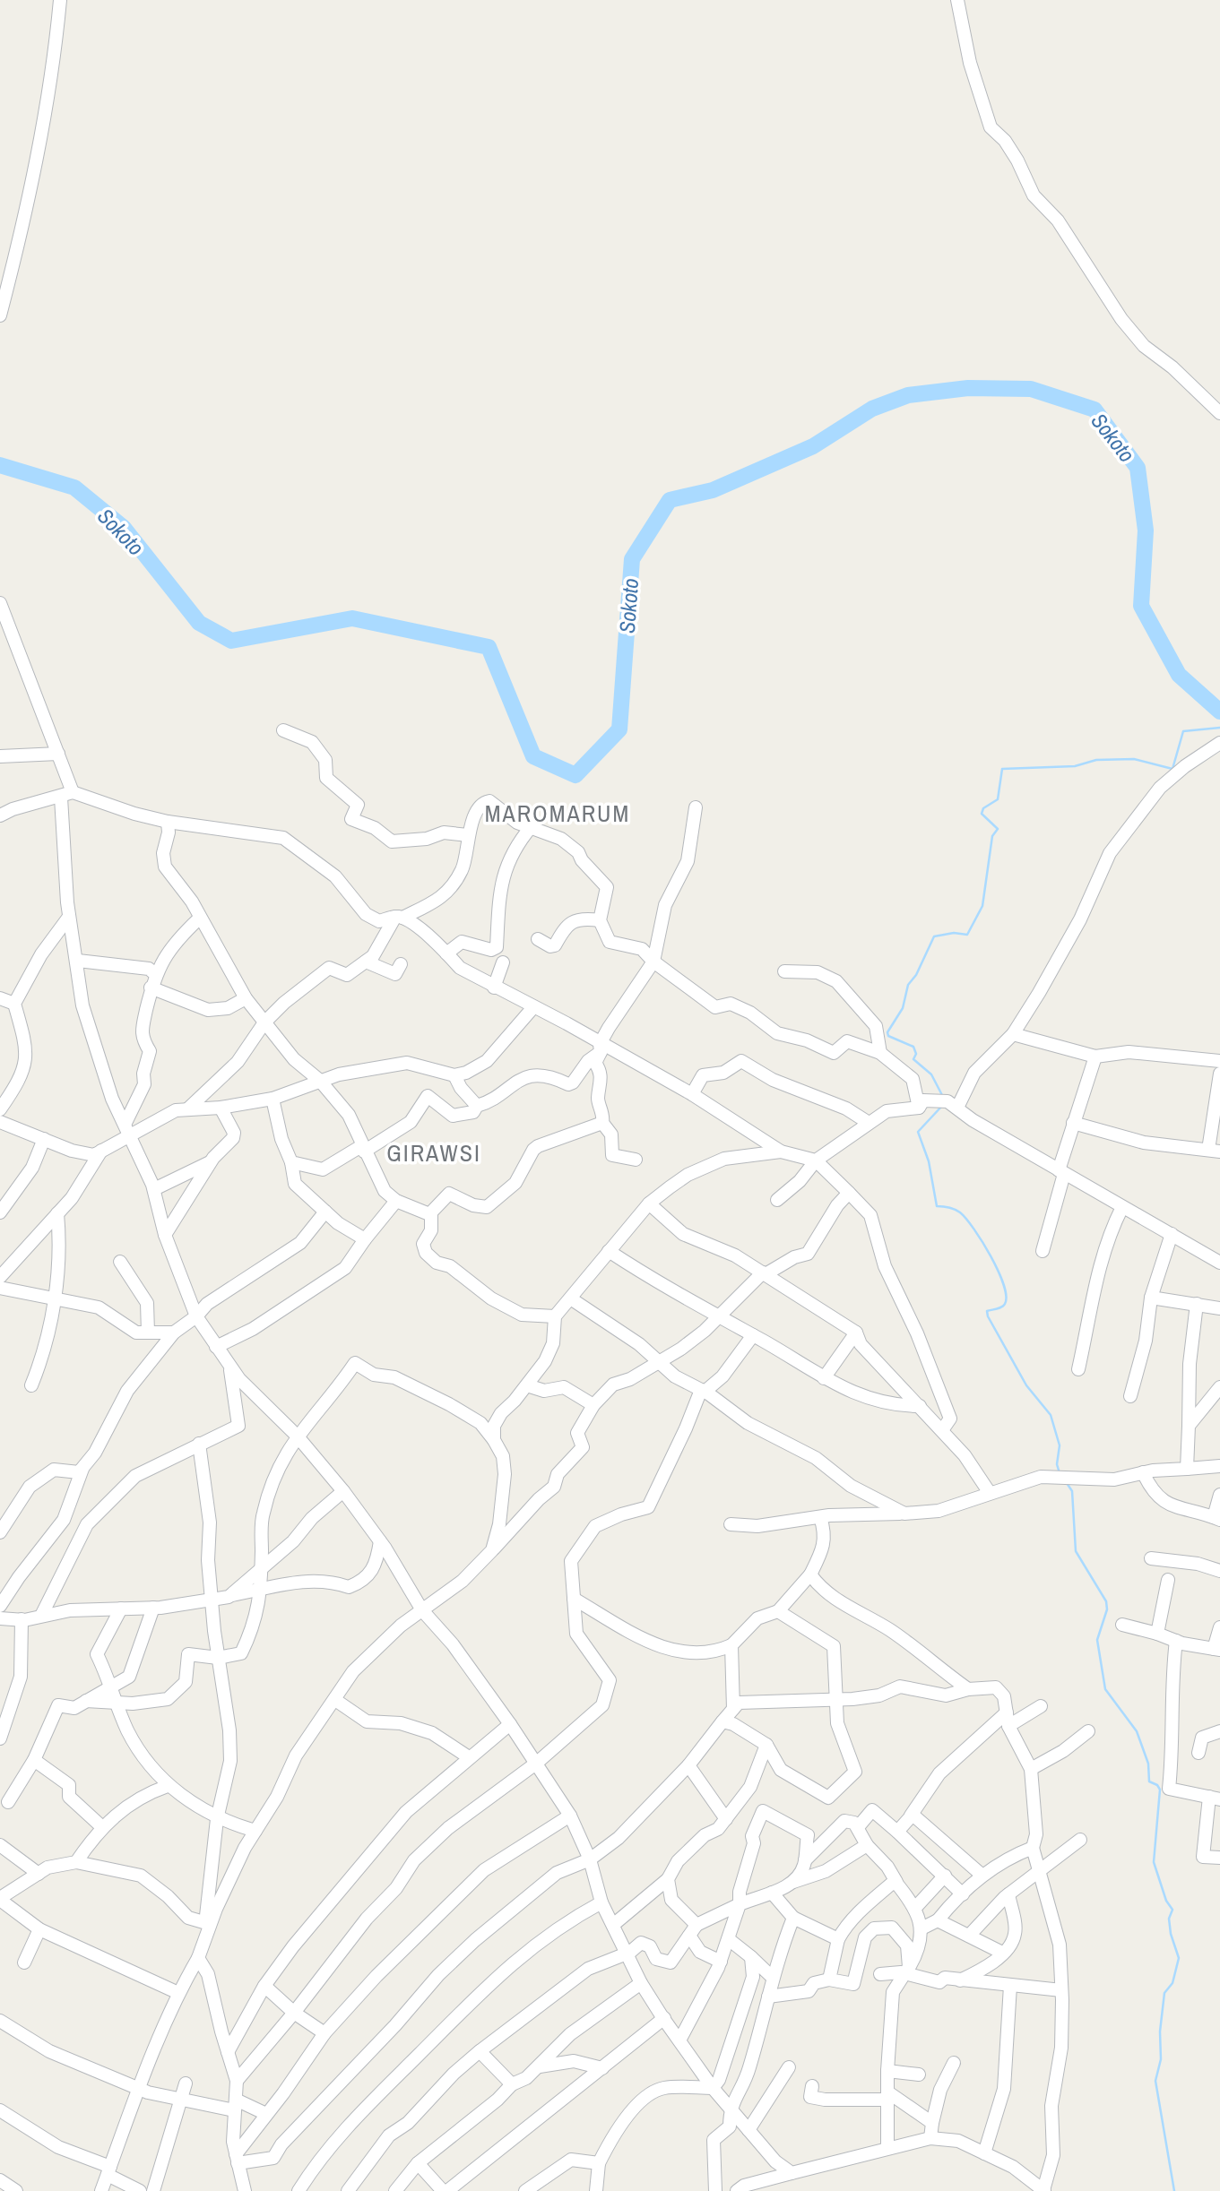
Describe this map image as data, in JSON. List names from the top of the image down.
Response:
{
  "districts": ["MAROMARUM", "GIRAWSI"],
  "water": ["Sokoto"]
}
